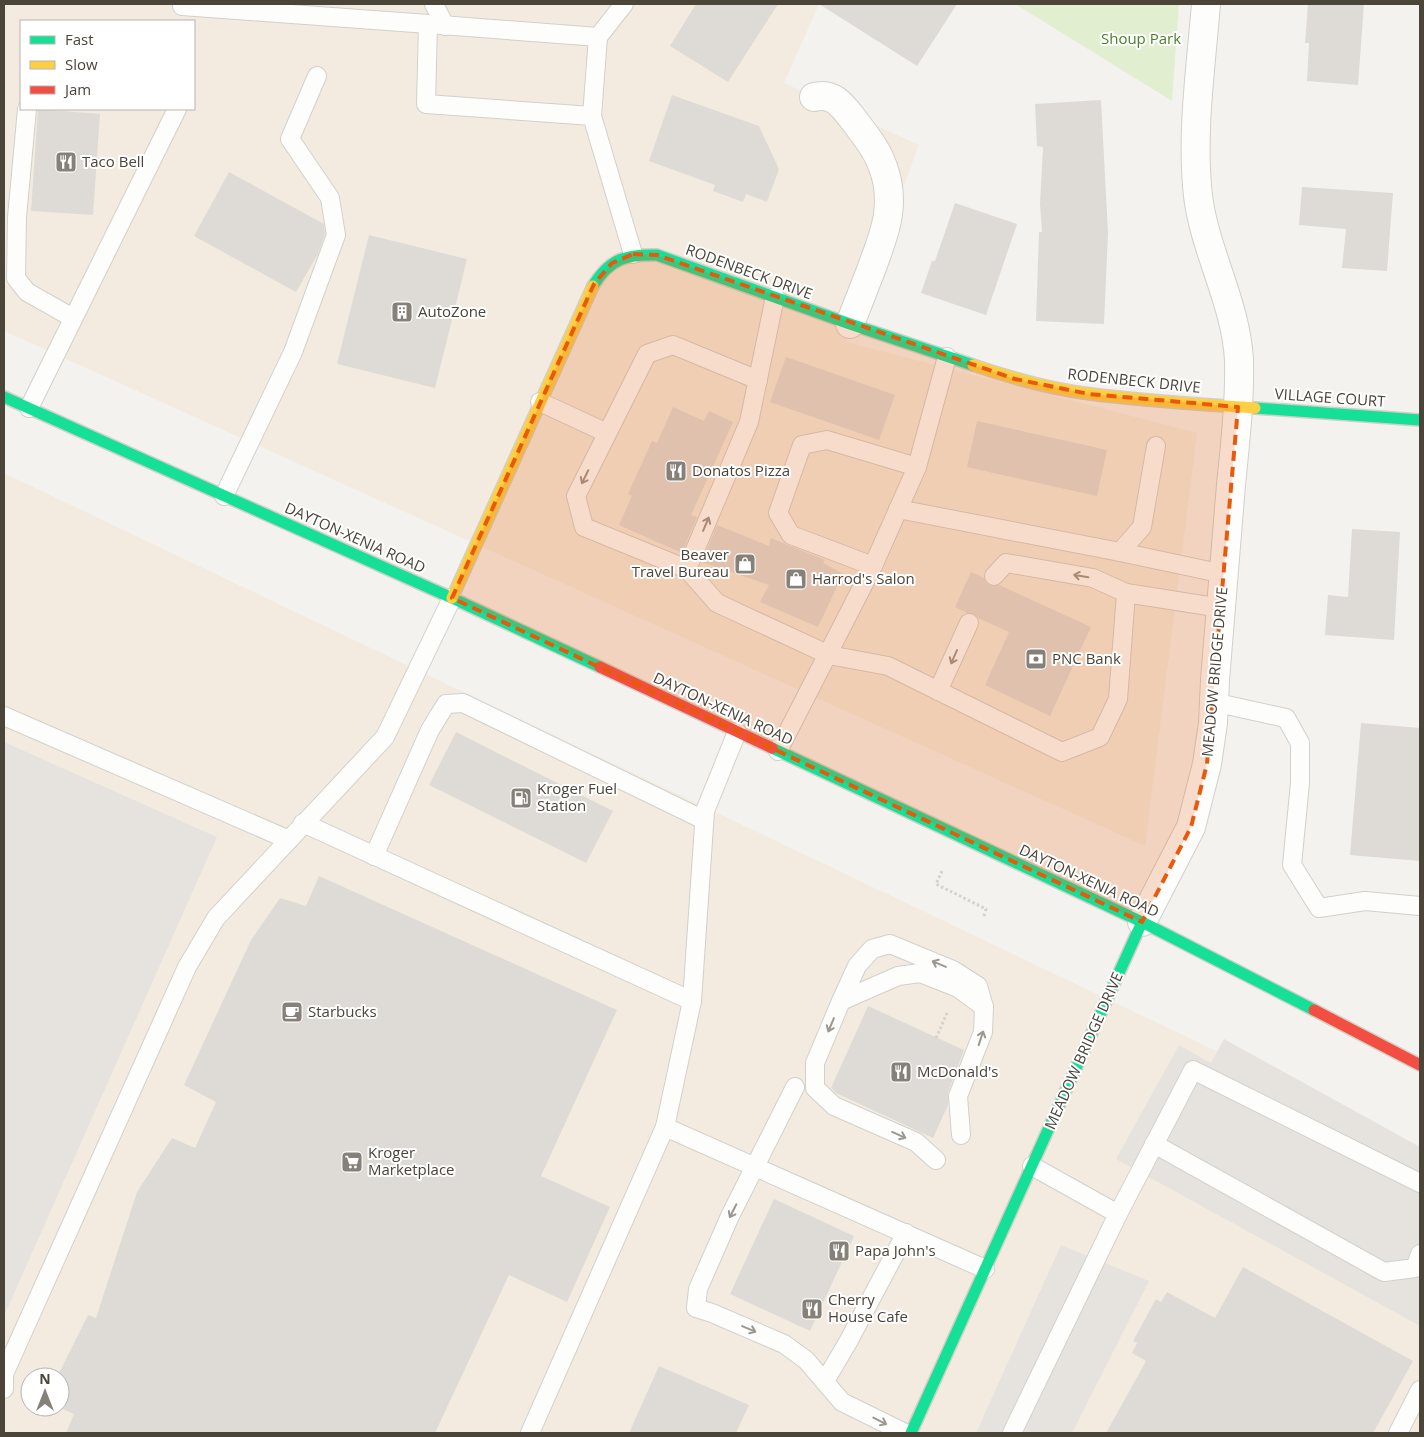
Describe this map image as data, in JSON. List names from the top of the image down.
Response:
{
  "streets": {
    "street": [
      "RODENBECK DRIVE",
      "VILLAGE COURT",
      "DAYTON-XENIA ROAD",
      "MEADOW BRIDGE DRIVE"
    ]
  },
  "crossings": [
    ["RODENBECK DRIVE", "VILLAGE COURT"],
    ["RODENBECK DRIVE", "DAYTON-XENIA ROAD"],
    ["RODENBECK DRIVE", "MEADOW BRIDGE DRIVE"],
    ["VILLAGE COURT", "MEADOW BRIDGE DRIVE"],
    ["DAYTON-XENIA ROAD", "MEADOW BRIDGE DRIVE"]
  ],
  "parks": ["Shoup Park"],
  "places": {
    "restaurant": [
      "Taco Bell",
      "Donatos Pizza",
      "McDonald's",
      "Papa John's",
      "Cherry House Cafe"
    ],
    "building": ["AutoZone"],
    "shop": ["Beaver Travel Bureau", "Harrod's Salon"],
    "bank": ["PNC Bank"],
    "fuel station": ["Kroger Fuel Station"],
    "cafe": ["Starbucks"],
    "supermarket": ["Kroger Marketplace"]
  },
  "legend": ["Fast", "Slow", "Jam"],
  "north": "top"
}
